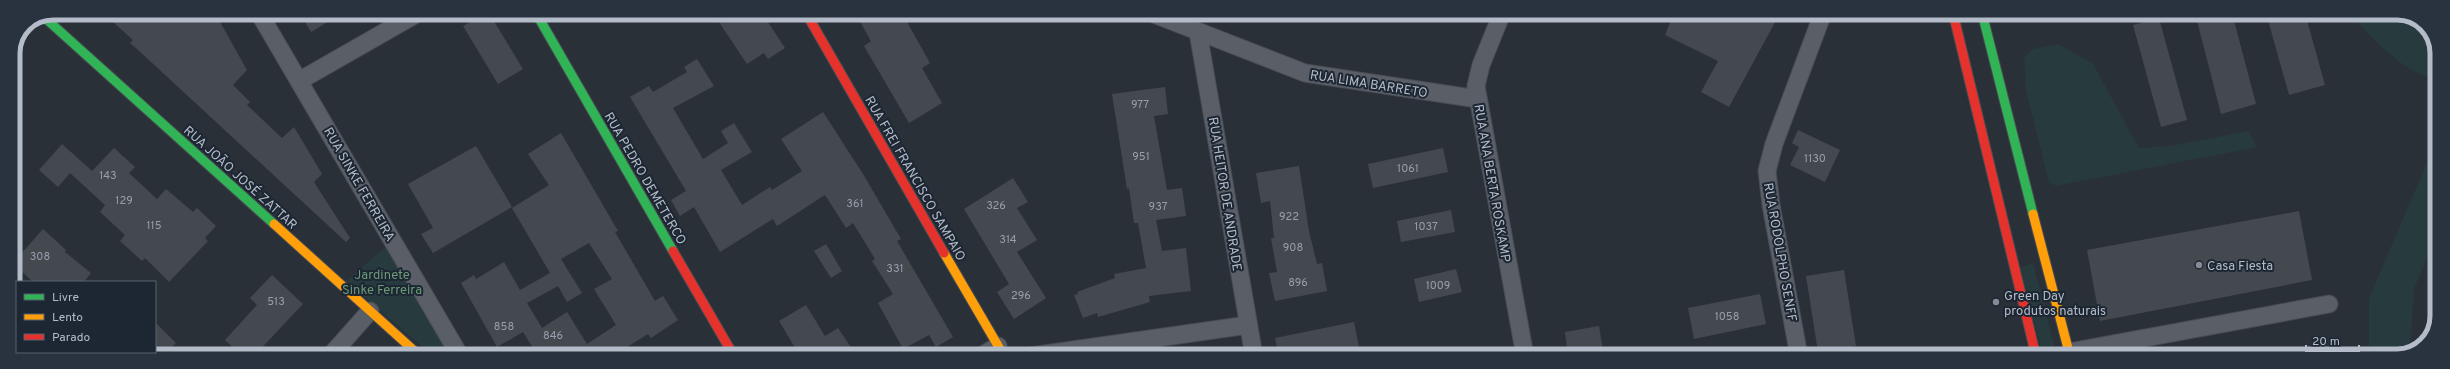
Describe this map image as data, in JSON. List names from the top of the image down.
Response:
{
  "streets": {
    "street": [
      "RUA LIMA BARRETO",
      "RUA JOÃO JOSÉ ZATTAR",
      "RUA PEDRO DEMETERCO",
      "RUA FREI FRANCISCO SAMPAIO",
      "RUA ANA BERTA ROSKAMP",
      "RUA SINKE FERREIRA",
      "RUA HEITOR DE ANDRADE",
      "RUA RODOLPHO SENFF"
    ]
  },
  "crossings": [
    ["RUA LIMA BARRETO", "RUA ANA BERTA ROSKAMP"],
    ["RUA LIMA BARRETO", "RUA HEITOR DE ANDRADE"]
  ],
  "parks": ["Jardinete Sinke Ferreira"],
  "places": ["Casa Fiesta", "Green Day produtos naturais"],
  "house_numbers": [
    "977",
    "951",
    "1130",
    "1061",
    "143",
    "129",
    "361",
    "326",
    "937",
    "922",
    "115",
    "1037",
    "314",
    "908",
    "308",
    "331",
    "896",
    "1009",
    "296",
    "513",
    "1058",
    "858",
    "846"
  ],
  "legend": ["Livre", "Lento", "Parado"],
  "scale_bar": "20 m"
}
